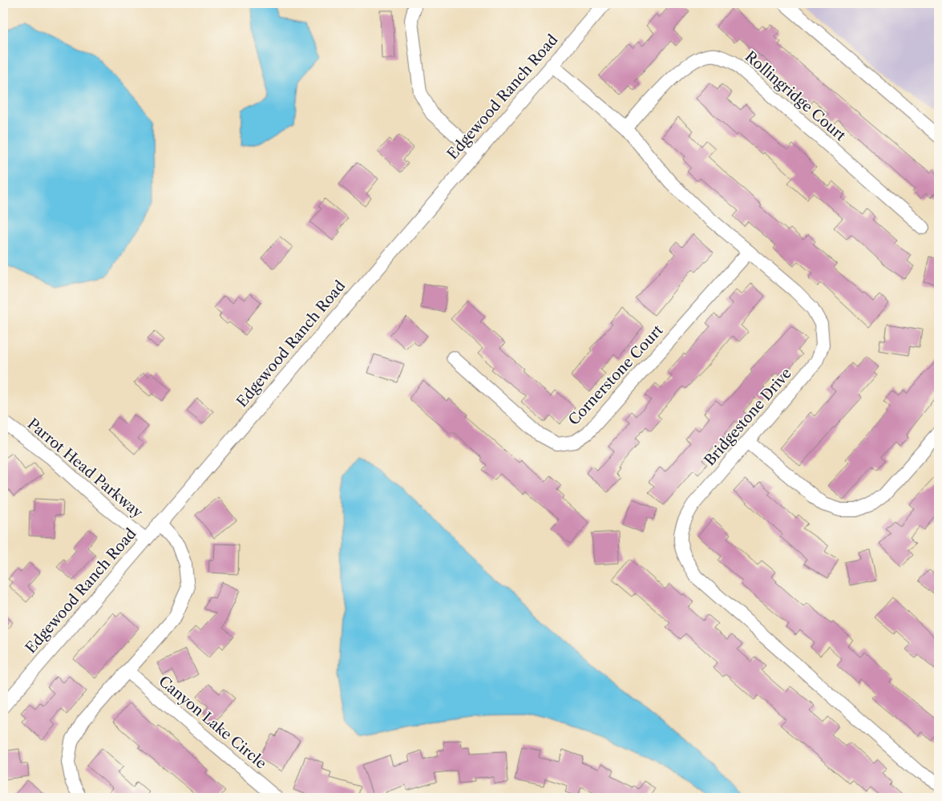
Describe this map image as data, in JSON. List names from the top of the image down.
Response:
{
  "streets": {
    "street": [
      "Rollingridge Court",
      "Edgewood Ranch Road",
      "Cornerstone Court",
      "Bridgestone Drive",
      "Parrot Head Parkway",
      "Canyon Lake Circle"
    ]
  },
  "crossings": [
    ["Rollingridge Court", "Bridgestone Drive"],
    ["Edgewood Ranch Road", "Bridgestone Drive"],
    ["Edgewood Ranch Road", "Parrot Head Parkway"],
    ["Cornerstone Court", "Bridgestone Drive"]
  ]
}
